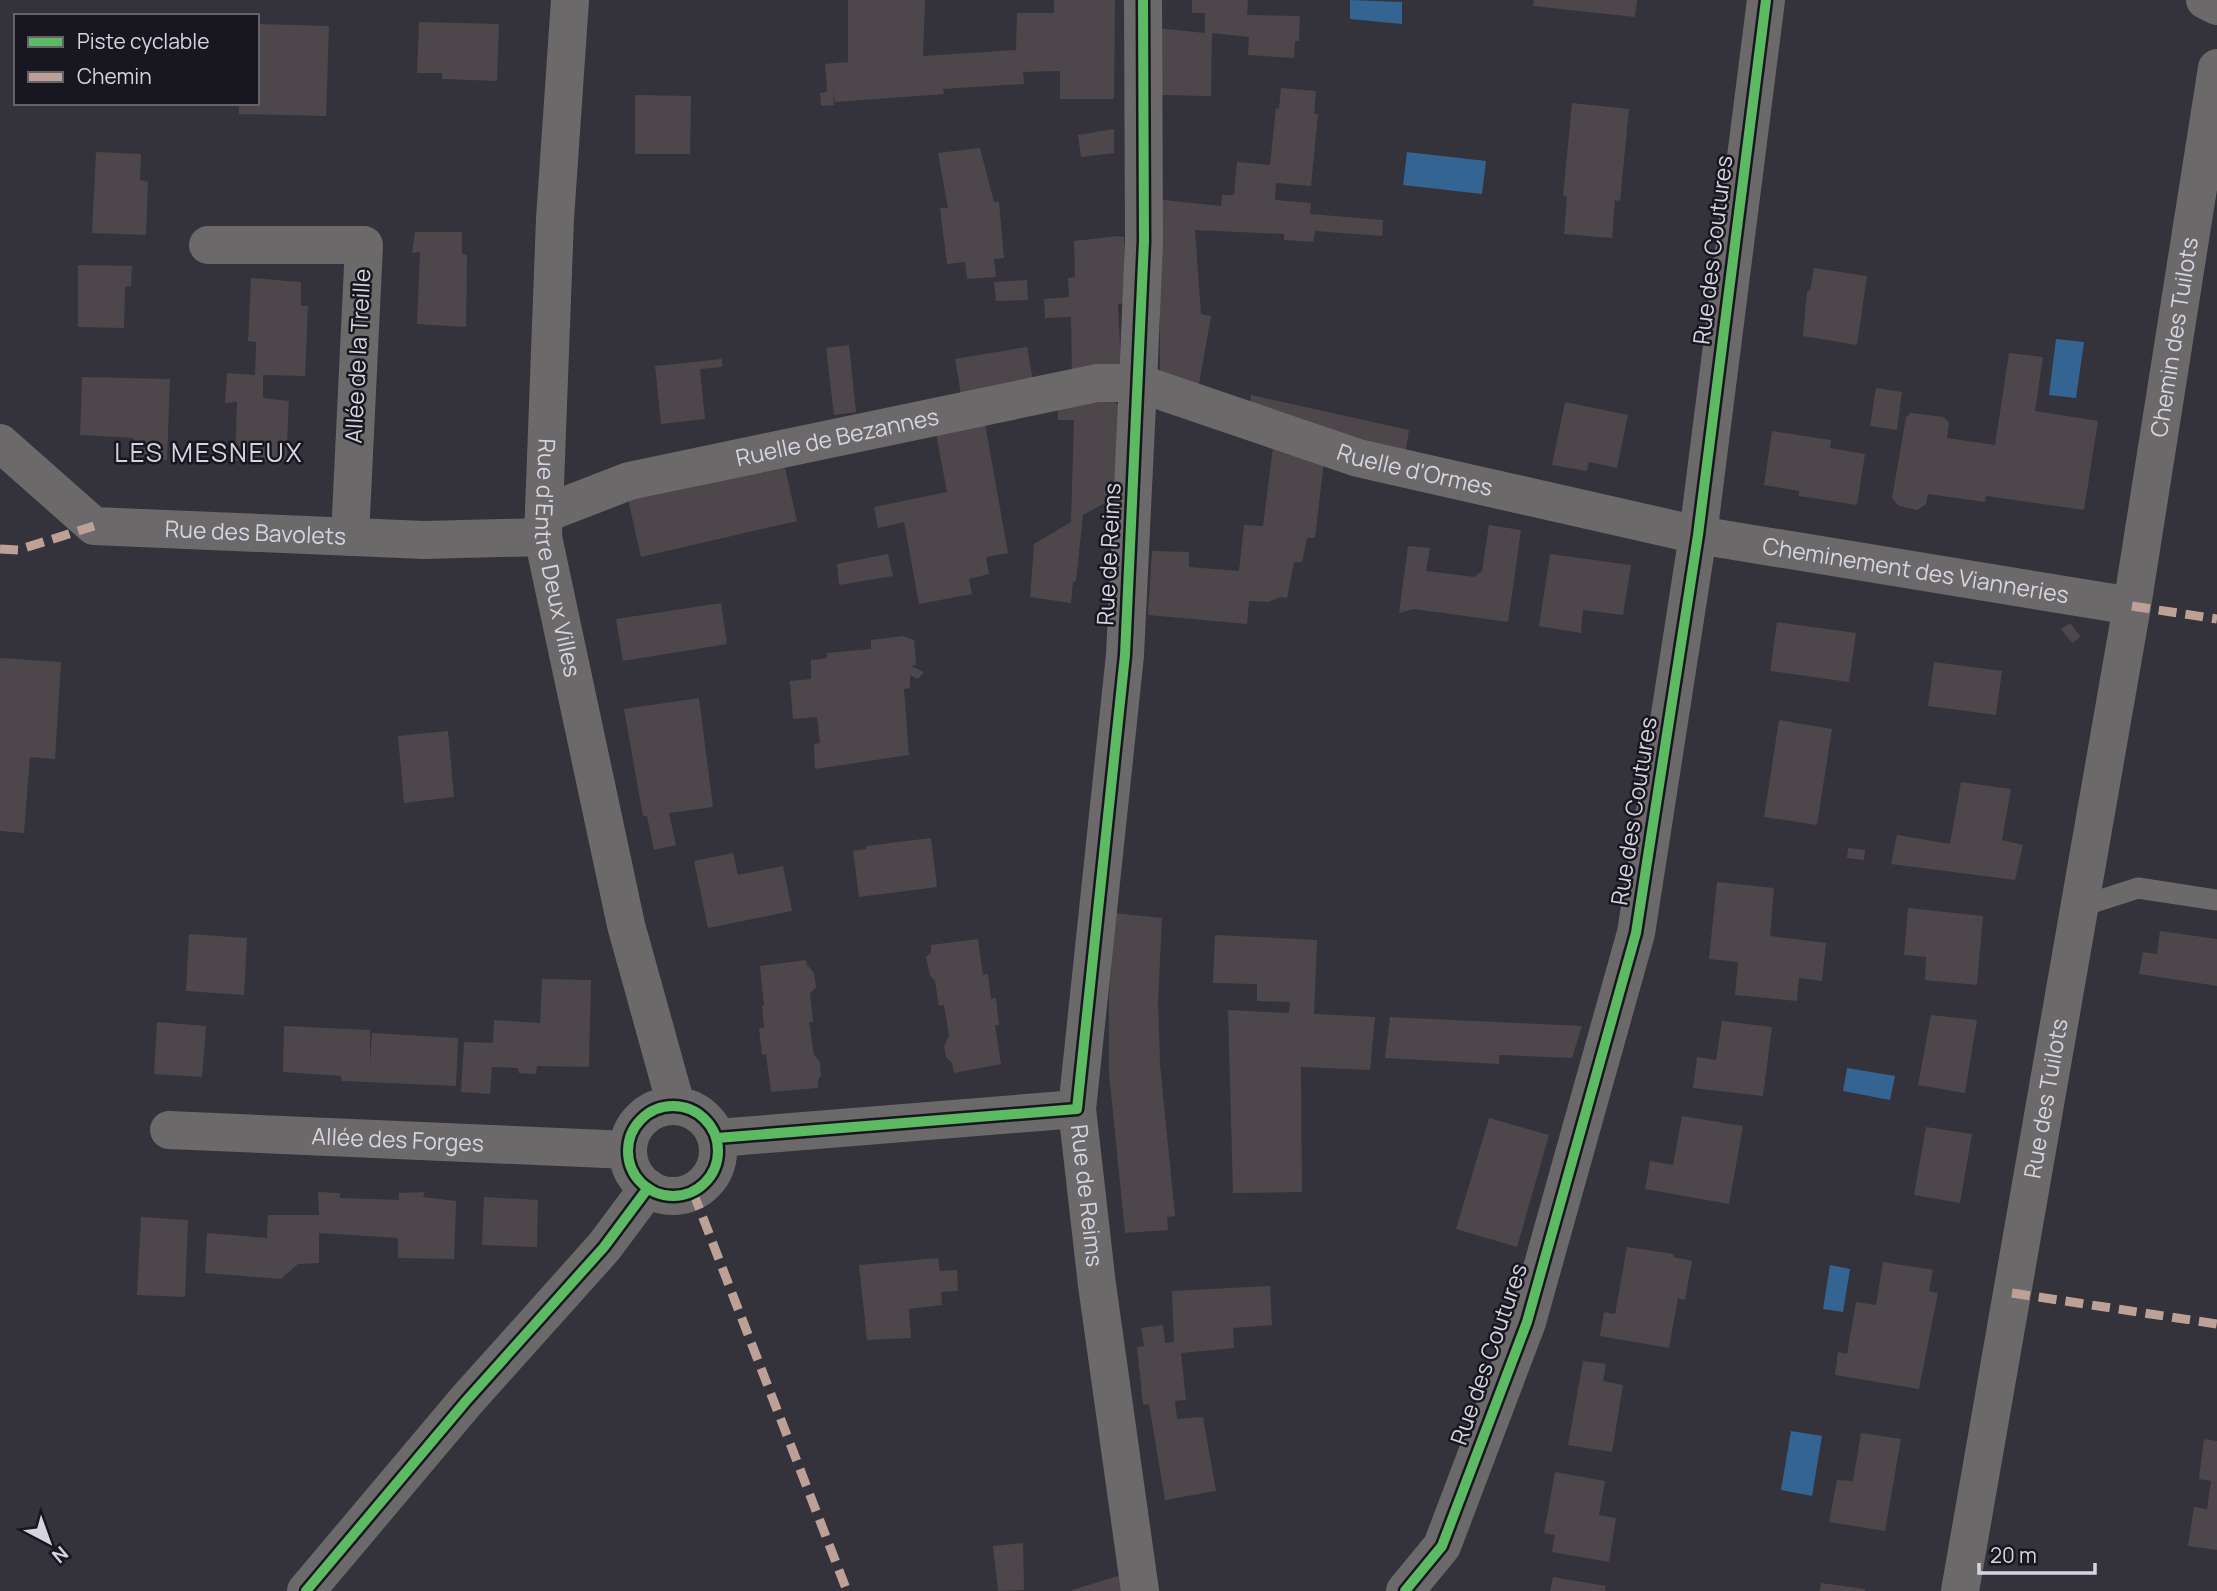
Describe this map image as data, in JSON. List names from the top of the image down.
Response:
{
  "streets": {
    "street": [
      "Rue des Coutures",
      "Chemin des Tuilots",
      "Allée de la Treille",
      "Ruelle de Bezannes",
      "Ruelle d'Ormes",
      "Rue des Bavolets",
      "Rue de Reims",
      "Rue d'Entre Deux Villes",
      "Cheminement des Vianneries",
      "Rue des Tuilots",
      "Allée des Forges"
    ]
  },
  "crossings": [
    ["Rue des Coutures", "Ruelle d'Ormes"],
    ["Rue des Coutures", "Cheminement des Vianneries"],
    ["Chemin des Tuilots", "Cheminement des Vianneries"],
    ["Chemin des Tuilots", "Rue des Tuilots"],
    ["Allée de la Treille", "Rue des Bavolets"],
    ["Ruelle de Bezannes", "Ruelle d'Ormes"],
    ["Ruelle de Bezannes", "Rue des Bavolets"],
    ["Ruelle de Bezannes", "Rue de Reims"],
    ["Ruelle de Bezannes", "Rue d'Entre Deux Villes"],
    ["Ruelle d'Ormes", "Rue de Reims"],
    ["Ruelle d'Ormes", "Cheminement des Vianneries"],
    ["Rue des Bavolets", "Rue d'Entre Deux Villes"],
    ["Rue d'Entre Deux Villes", "Allée des Forges"],
    ["Cheminement des Vianneries", "Rue des Tuilots"]
  ],
  "districts": ["LES MESNEUX"],
  "legend": ["Piste cyclable", "Chemin"],
  "scale_bar": "20 m",
  "north": "bottom right"
}
